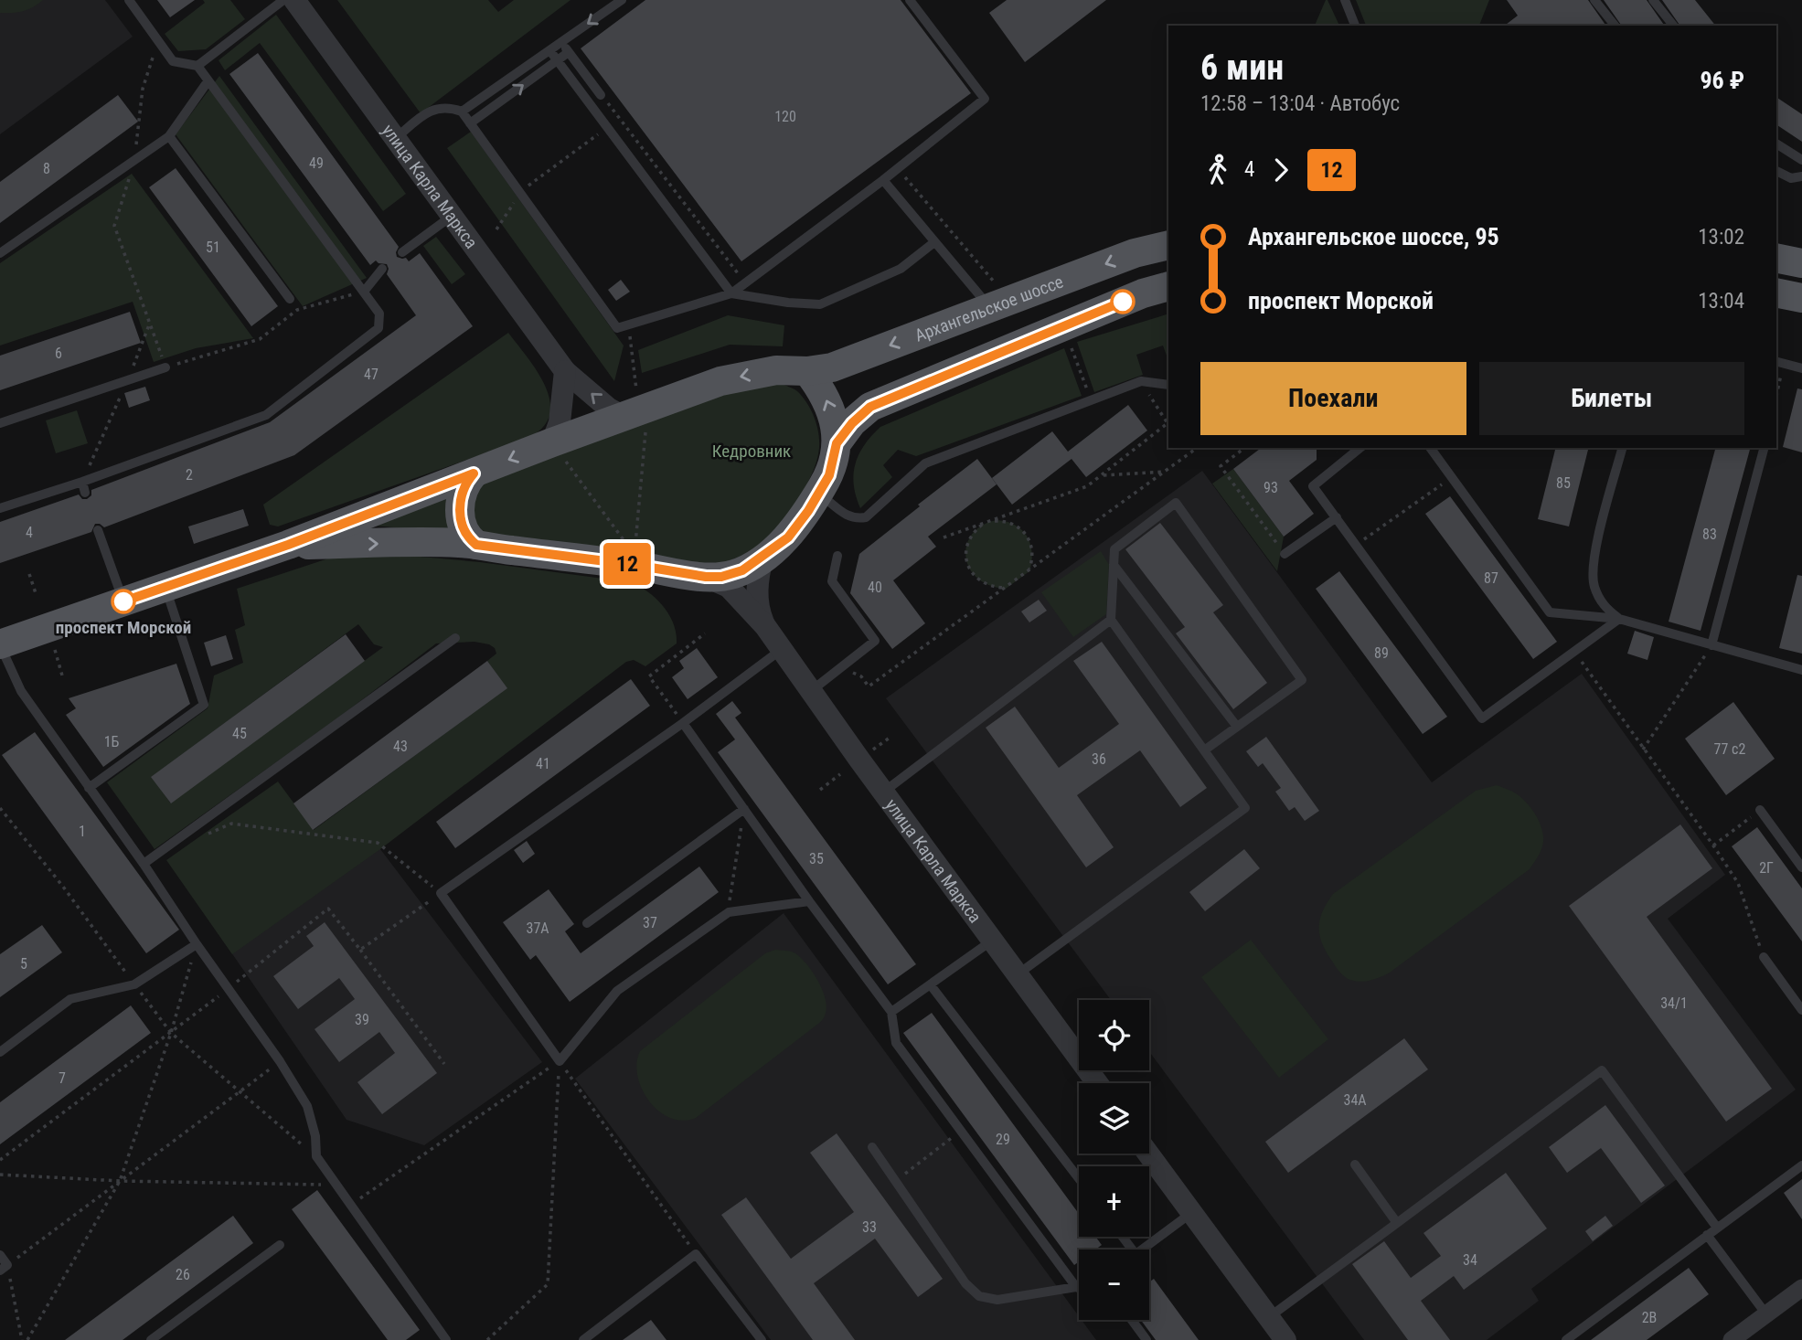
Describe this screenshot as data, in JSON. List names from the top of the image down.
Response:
{
  "streets": {
    "main road": ["Архангельское шоссе"],
    "street": ["улица Карла Маркса"]
  },
  "crossings": [
    ["улица Карла Маркса", "Архангельское шоссе"]
  ],
  "parks": ["Кедровник"],
  "places": ["проспект Морской"],
  "lines": ["bus line 12"],
  "house_numbers": [
    "120",
    "49",
    "8",
    "51",
    "6",
    "47",
    "2",
    "85",
    "93",
    "4",
    "83",
    "87",
    "40",
    "89",
    "45",
    "1Б",
    "43",
    "77 с2",
    "36",
    "41",
    "1",
    "35",
    "2Г",
    "37",
    "37А",
    "5",
    "34/1",
    "39",
    "7",
    "34А",
    "29",
    "33",
    "34",
    "26",
    "2В"
  ],
  "page": {
    "on_map": "12",
    "heading": ["6 мин", "12:58 – 13:04 · Автобус", "96 ₽"],
    "legs": ["4", "12"],
    "list": [
      {
        "name": "Архангельское шоссе, 95",
        "value": "13:02"
      },
      {
        "name": "проспект Морской",
        "value": "13:04"
      }
    ],
    "buttons": ["Поехали", "Билеты"],
    "map_buttons": ["+", "−"]
  }
}
